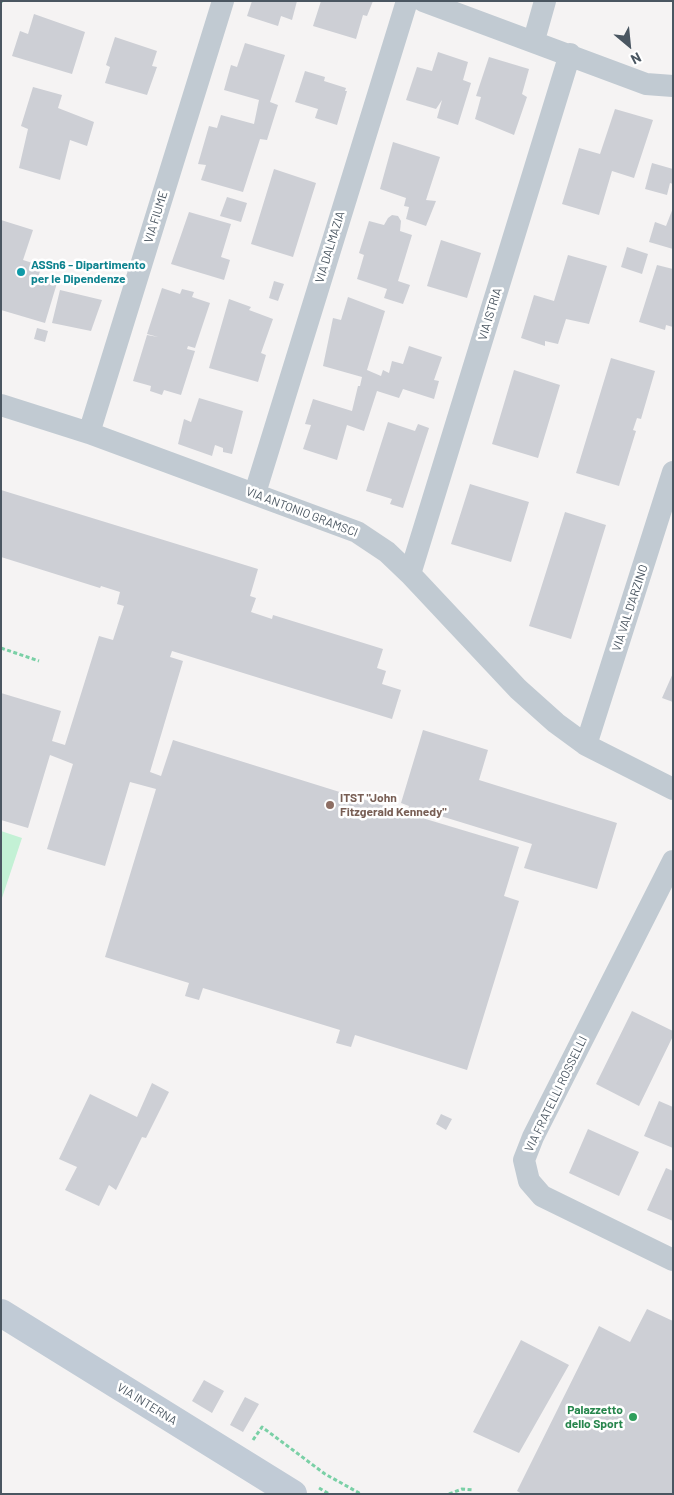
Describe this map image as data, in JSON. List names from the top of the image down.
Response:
{
  "streets": {
    "street": [
      "VIA FIUME",
      "VIA DALMAZIA",
      "VIA ISTRIA",
      "VIA ANTONIO GRAMSCI",
      "VIA VAL D'ARZINO",
      "VIA FRATELLI ROSSELLI",
      "VIA INTERNA"
    ]
  },
  "crossings": [
    ["VIA FIUME", "VIA ANTONIO GRAMSCI"],
    ["VIA DALMAZIA", "VIA ANTONIO GRAMSCI"],
    ["VIA ISTRIA", "VIA ANTONIO GRAMSCI"],
    ["VIA ANTONIO GRAMSCI", "VIA VAL D'ARZINO"]
  ],
  "places": ["ASSn6 - Dipartimento per le Dipendenze", "ITST \"John Fitzgerald Kennedy\"", "Palazzetto dello Sport"],
  "north": "bottom right"
}
